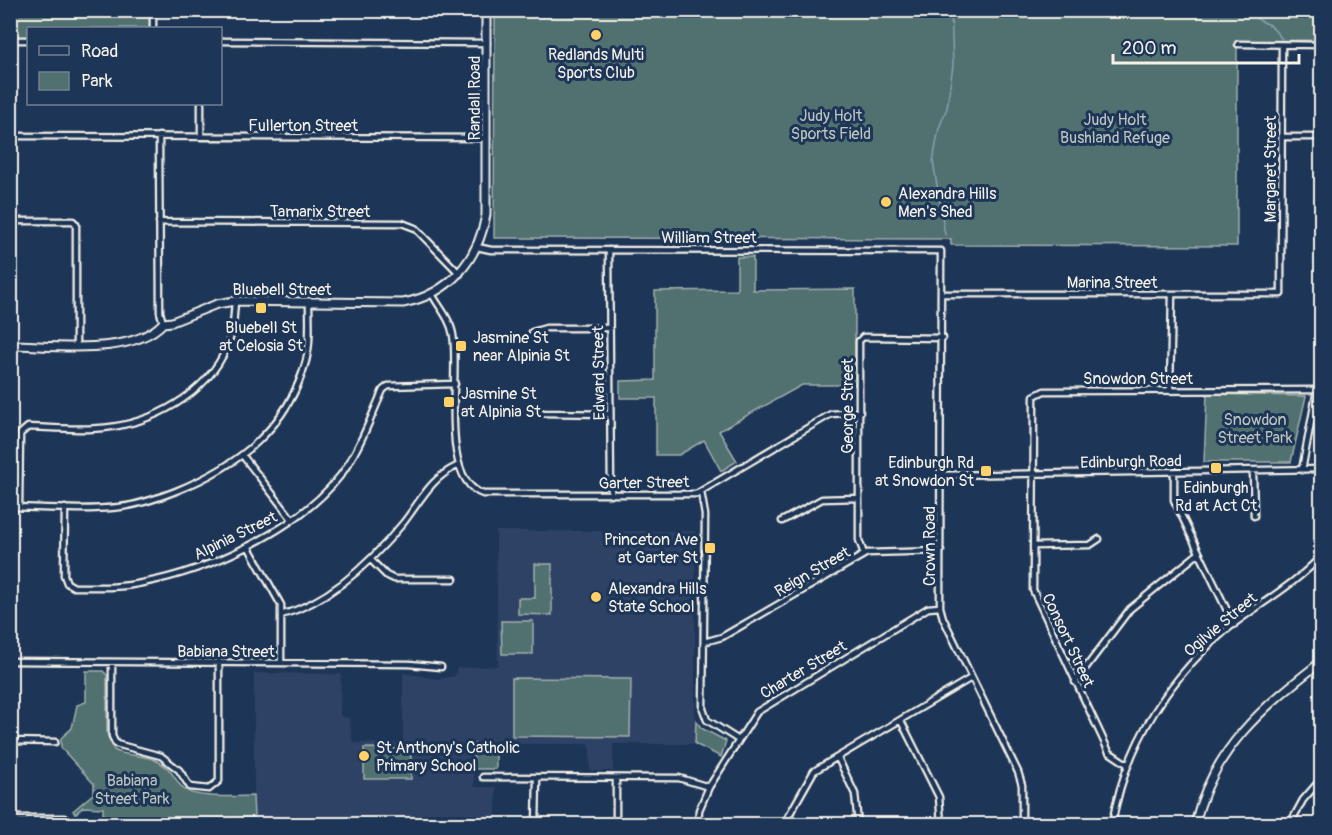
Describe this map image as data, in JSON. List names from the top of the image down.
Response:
{
  "streets": {
    "street": [
      "Randall Road",
      "Fullerton Street",
      "Margaret Street",
      "Tamarix Street",
      "William Street",
      "Marina Street",
      "Bluebell Street",
      "Edward Street",
      "Snowdon Street",
      "George Street",
      "Edinburgh Road",
      "Garter Street",
      "Alpinia Street",
      "Crown Road",
      "Reign Street",
      "Ogilvie Street",
      "Consort Street",
      "Babiana Street",
      "Charter Street"
    ]
  },
  "crossings": [
    ["Randall Road", "Fullerton Street"],
    ["Randall Road", "Bluebell Street"],
    ["Margaret Street", "Marina Street"],
    ["Tamarix Street", "Bluebell Street"],
    ["William Street", "Bluebell Street"],
    ["William Street", "Edward Street"],
    ["William Street", "Crown Road"],
    ["Marina Street", "Crown Road"],
    ["Edward Street", "Garter Street"],
    ["Snowdon Street", "Edinburgh Road"],
    ["Snowdon Street", "Consort Street"],
    ["George Street", "Garter Street"],
    ["George Street", "Crown Road"],
    ["George Street", "Reign Street"],
    ["Edinburgh Road", "Crown Road"],
    ["Edinburgh Road", "Consort Street"],
    ["Crown Road", "Reign Street"],
    ["Crown Road", "Charter Street"],
    ["Ogilvie Street", "Consort Street"]
  ],
  "parks": [
    "Judy Holt Sports Field",
    "Judy Holt Bushland Refuge",
    "Snowdon Street Park",
    "Babiana Street Park"
  ],
  "places": {
    "other": [
      "Redlands Multi Sports Club",
      "Alexandra Hills Men's Shed",
      "Alexandra Hills State School",
      "St Anthony's Catholic Primary School"
    ],
    "transit": [
      "Bluebell St at Celosia St",
      "Jasmine St near Alpinia St",
      "Jasmine St at Alpinia St",
      "Edinburgh Rd at Act Ct",
      "Edinburgh Rd at Snowdon St",
      "Princeton Ave at Garter St"
    ]
  },
  "legend": ["Road", "Park"],
  "scale_bar": "200 m"
}
